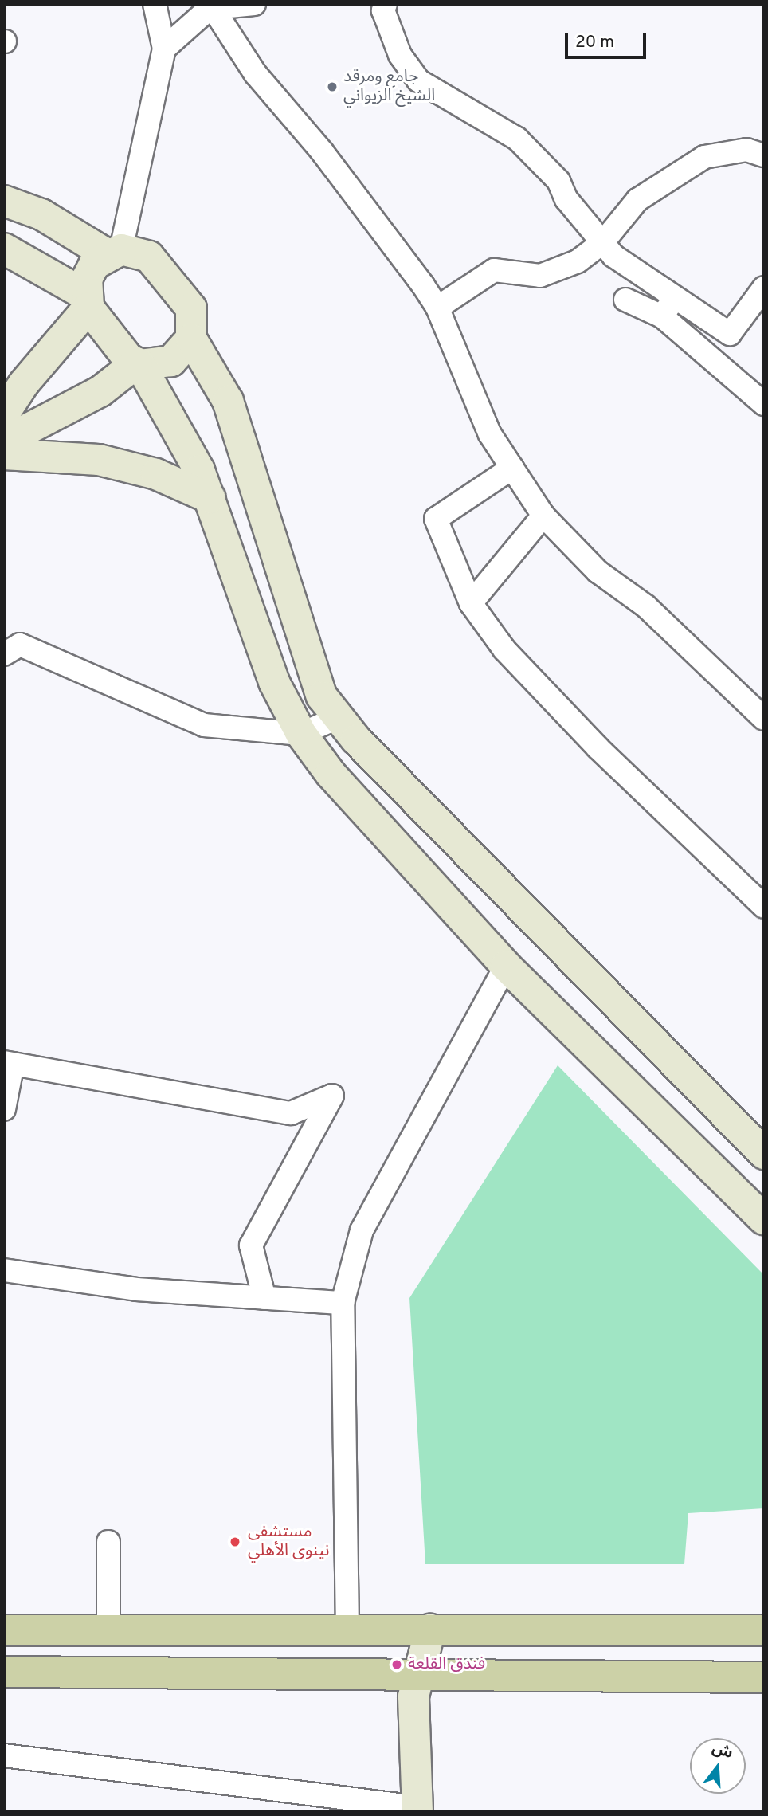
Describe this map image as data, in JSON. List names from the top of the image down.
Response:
{
  "places": ["جامع ومرقد الشيخ الزيواني", "مستشفى نينوى الأهلي", "فندق القلعة"],
  "scale_bar": "20 m",
  "north": "top"
}
